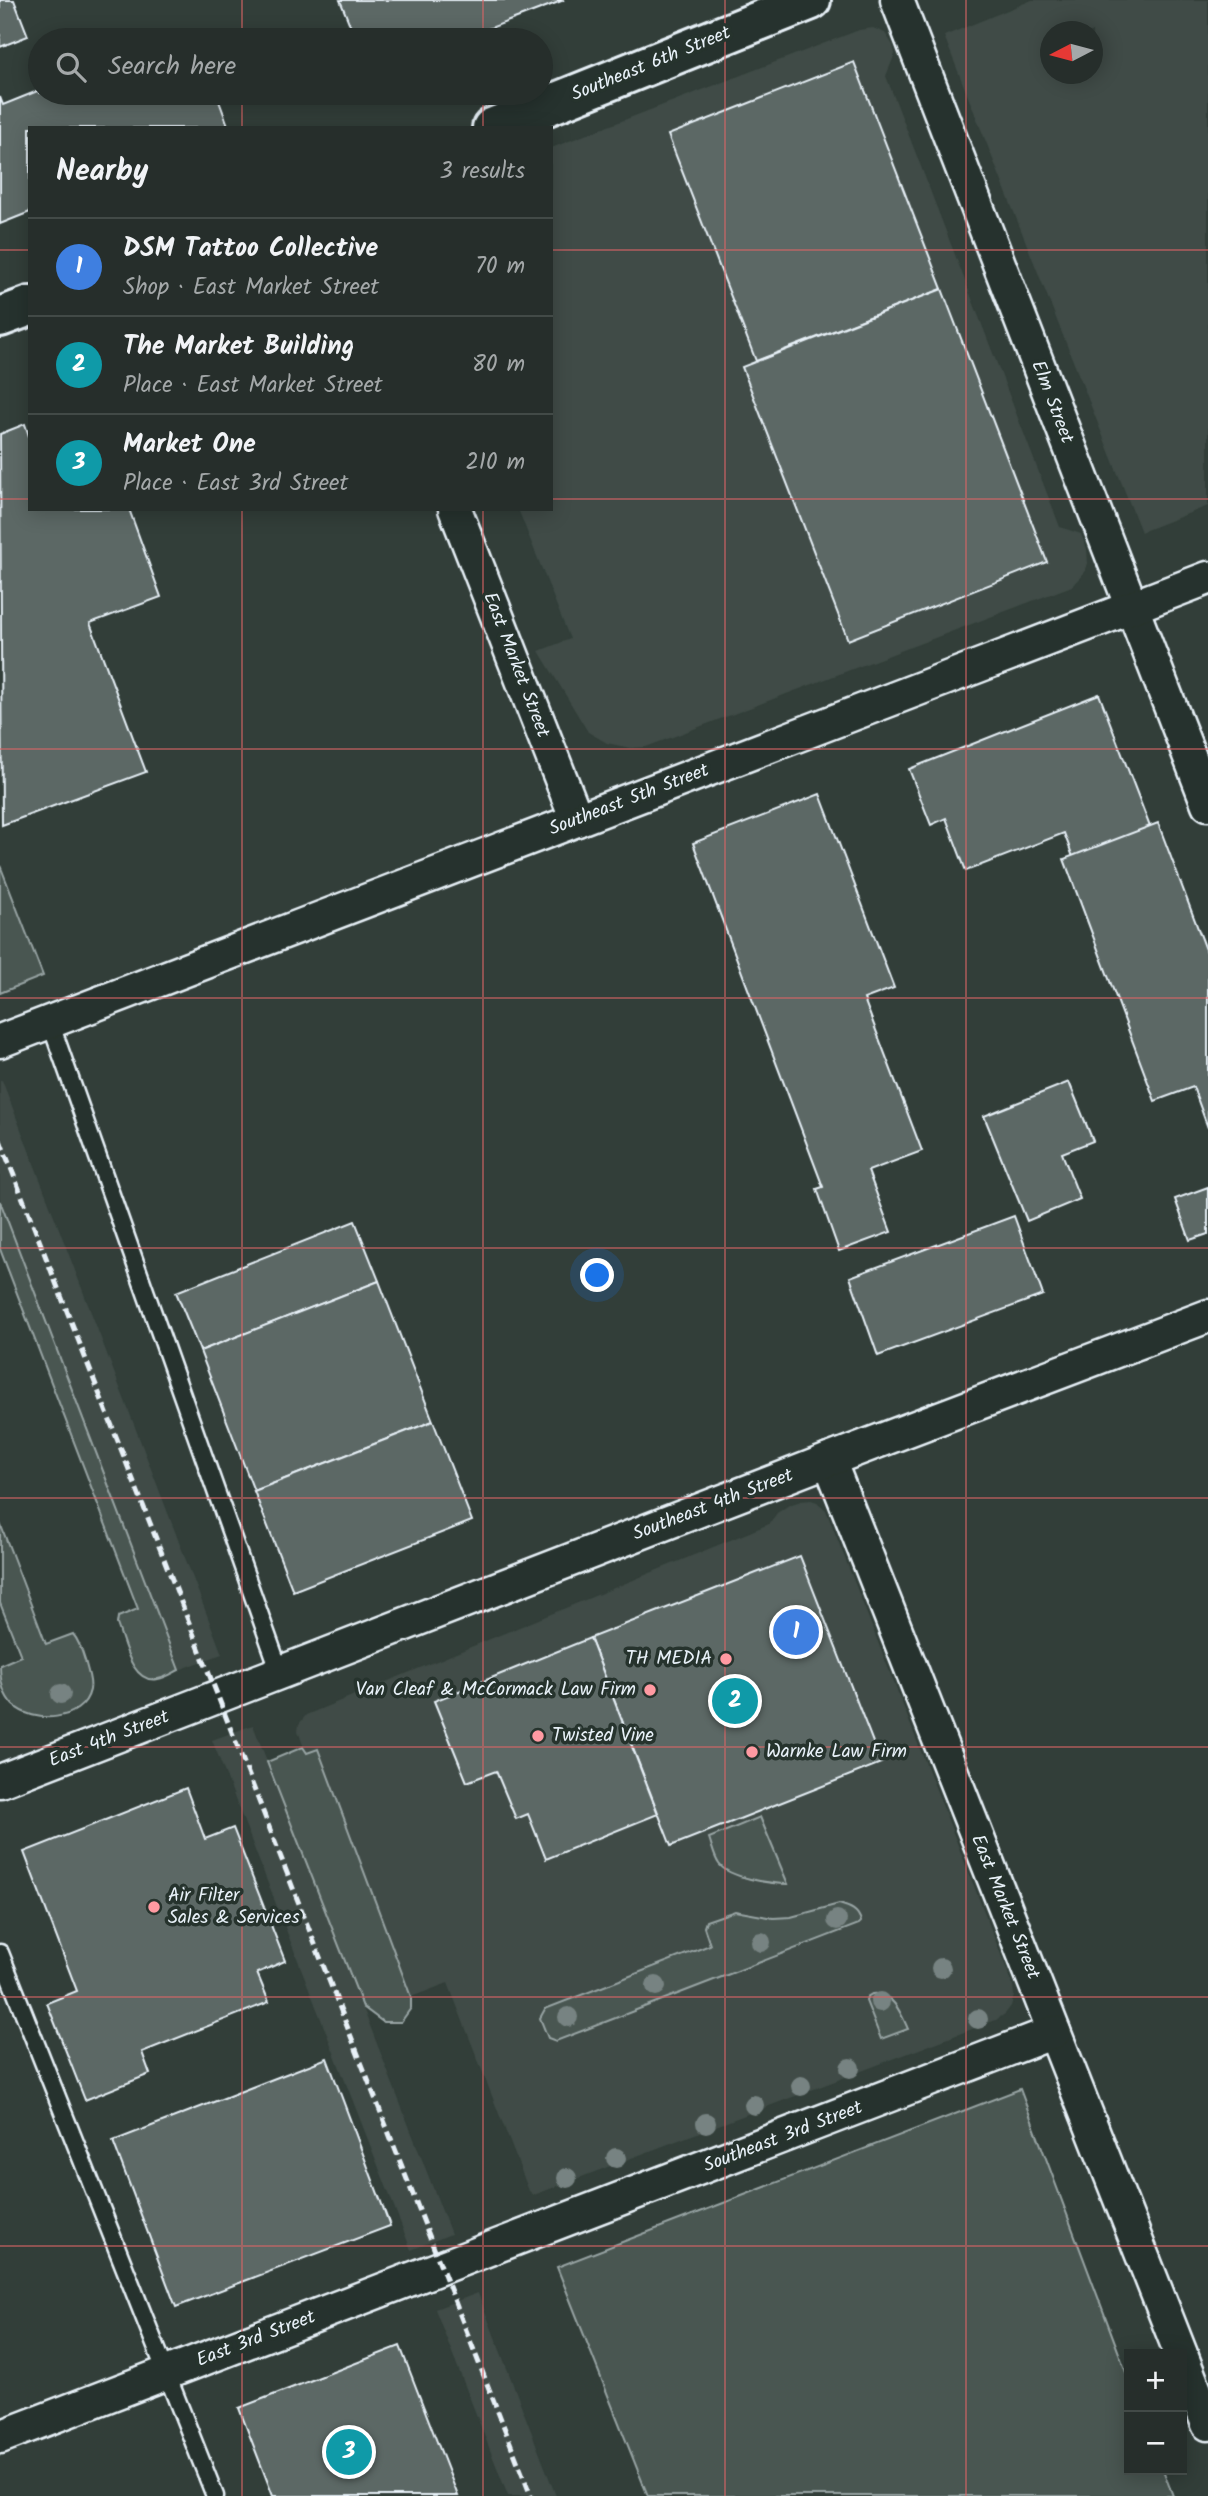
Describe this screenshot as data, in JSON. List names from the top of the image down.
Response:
{
  "streets": {
    "main road": ["Southeast 6th Street"],
    "street": [
      "Elm Street",
      "East Market Street",
      "Southeast 5th Street",
      "Southeast 4th Street",
      "East 4th Street",
      "Southeast 3rd Street",
      "East 3rd Street"
    ]
  },
  "crossings": [
    ["Elm Street", "Southeast 5th Street"],
    ["East Market Street", "Southeast 5th Street"],
    ["East Market Street", "Southeast 4th Street"],
    ["East Market Street", "Southeast 3rd Street"],
    ["Southeast 4th Street", "East 4th Street"],
    ["Southeast 3rd Street", "East 3rd Street"]
  ],
  "places": [
    "TH MEDIA",
    "Van Cleaf & McCormack Law Firm",
    "Twisted Vine",
    "Warnke Law Firm",
    "Air Filter Sales & Services"
  ],
  "north": "left",
  "page": {
    "search": "Search here",
    "heading": ["Nearby", "3 results"],
    "list": [
      {
        "mark": "1",
        "name": "DSM Tattoo Collective",
        "note": "Shop · East Market Street",
        "value": "70 m"
      },
      {
        "mark": "2",
        "name": "The Market Building",
        "note": "Place · East Market Street",
        "value": "80 m"
      },
      {
        "mark": "3",
        "name": "Market One",
        "note": "Place · East 3rd Street",
        "value": "210 m"
      }
    ],
    "pins": ["1", "2", "3"],
    "map_buttons": ["+", "−"]
  }
}
